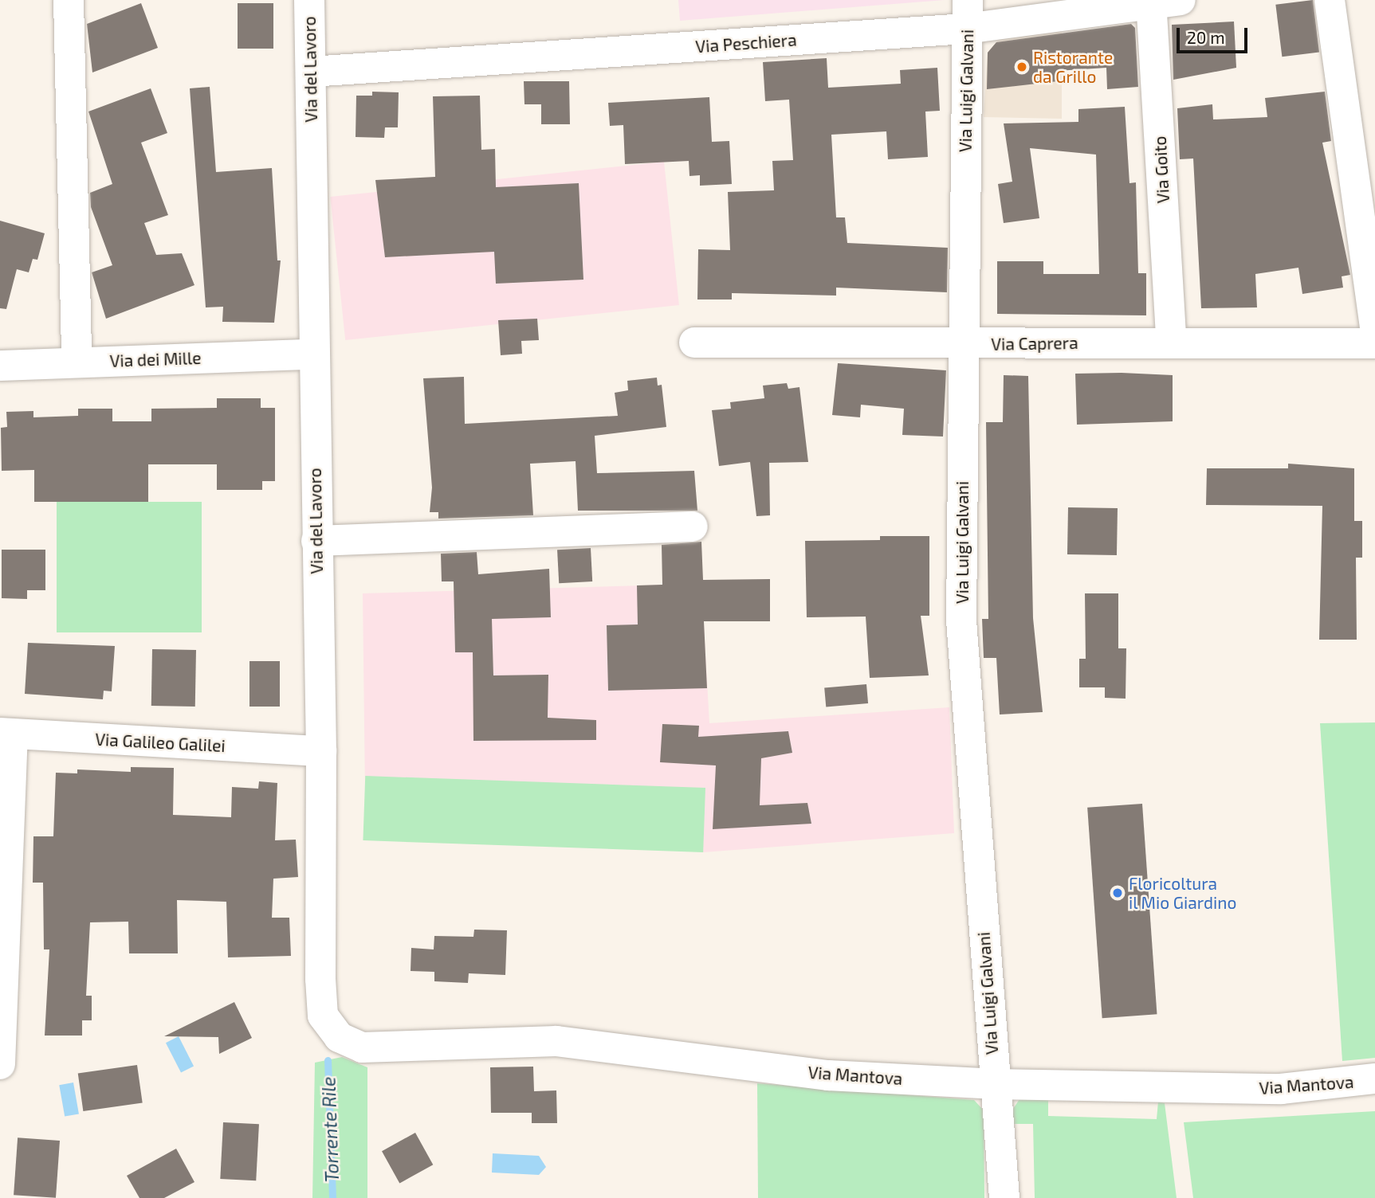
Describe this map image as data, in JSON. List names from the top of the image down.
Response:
{
  "streets": {
    "street": [
      "Via Peschiera",
      "Via del Lavoro",
      "Via Luigi Galvani",
      "Via Goito",
      "Via Caprera",
      "Via dei Mille",
      "Via Galileo Galilei",
      "Via Mantova"
    ]
  },
  "crossings": [
    ["Via Peschiera", "Via del Lavoro"],
    ["Via Peschiera", "Via Luigi Galvani"],
    ["Via Peschiera", "Via Goito"],
    ["Via del Lavoro", "Via dei Mille"],
    ["Via del Lavoro", "Via Galileo Galilei"],
    ["Via del Lavoro", "Via Mantova"],
    ["Via Luigi Galvani", "Via Caprera"],
    ["Via Luigi Galvani", "Via Mantova"],
    ["Via Goito", "Via Caprera"]
  ],
  "water": ["Torrente Rile"],
  "places": ["Ristorante da Grillo", "Floricoltura il Mio Giardino"],
  "scale_bar": "20 m"
}
